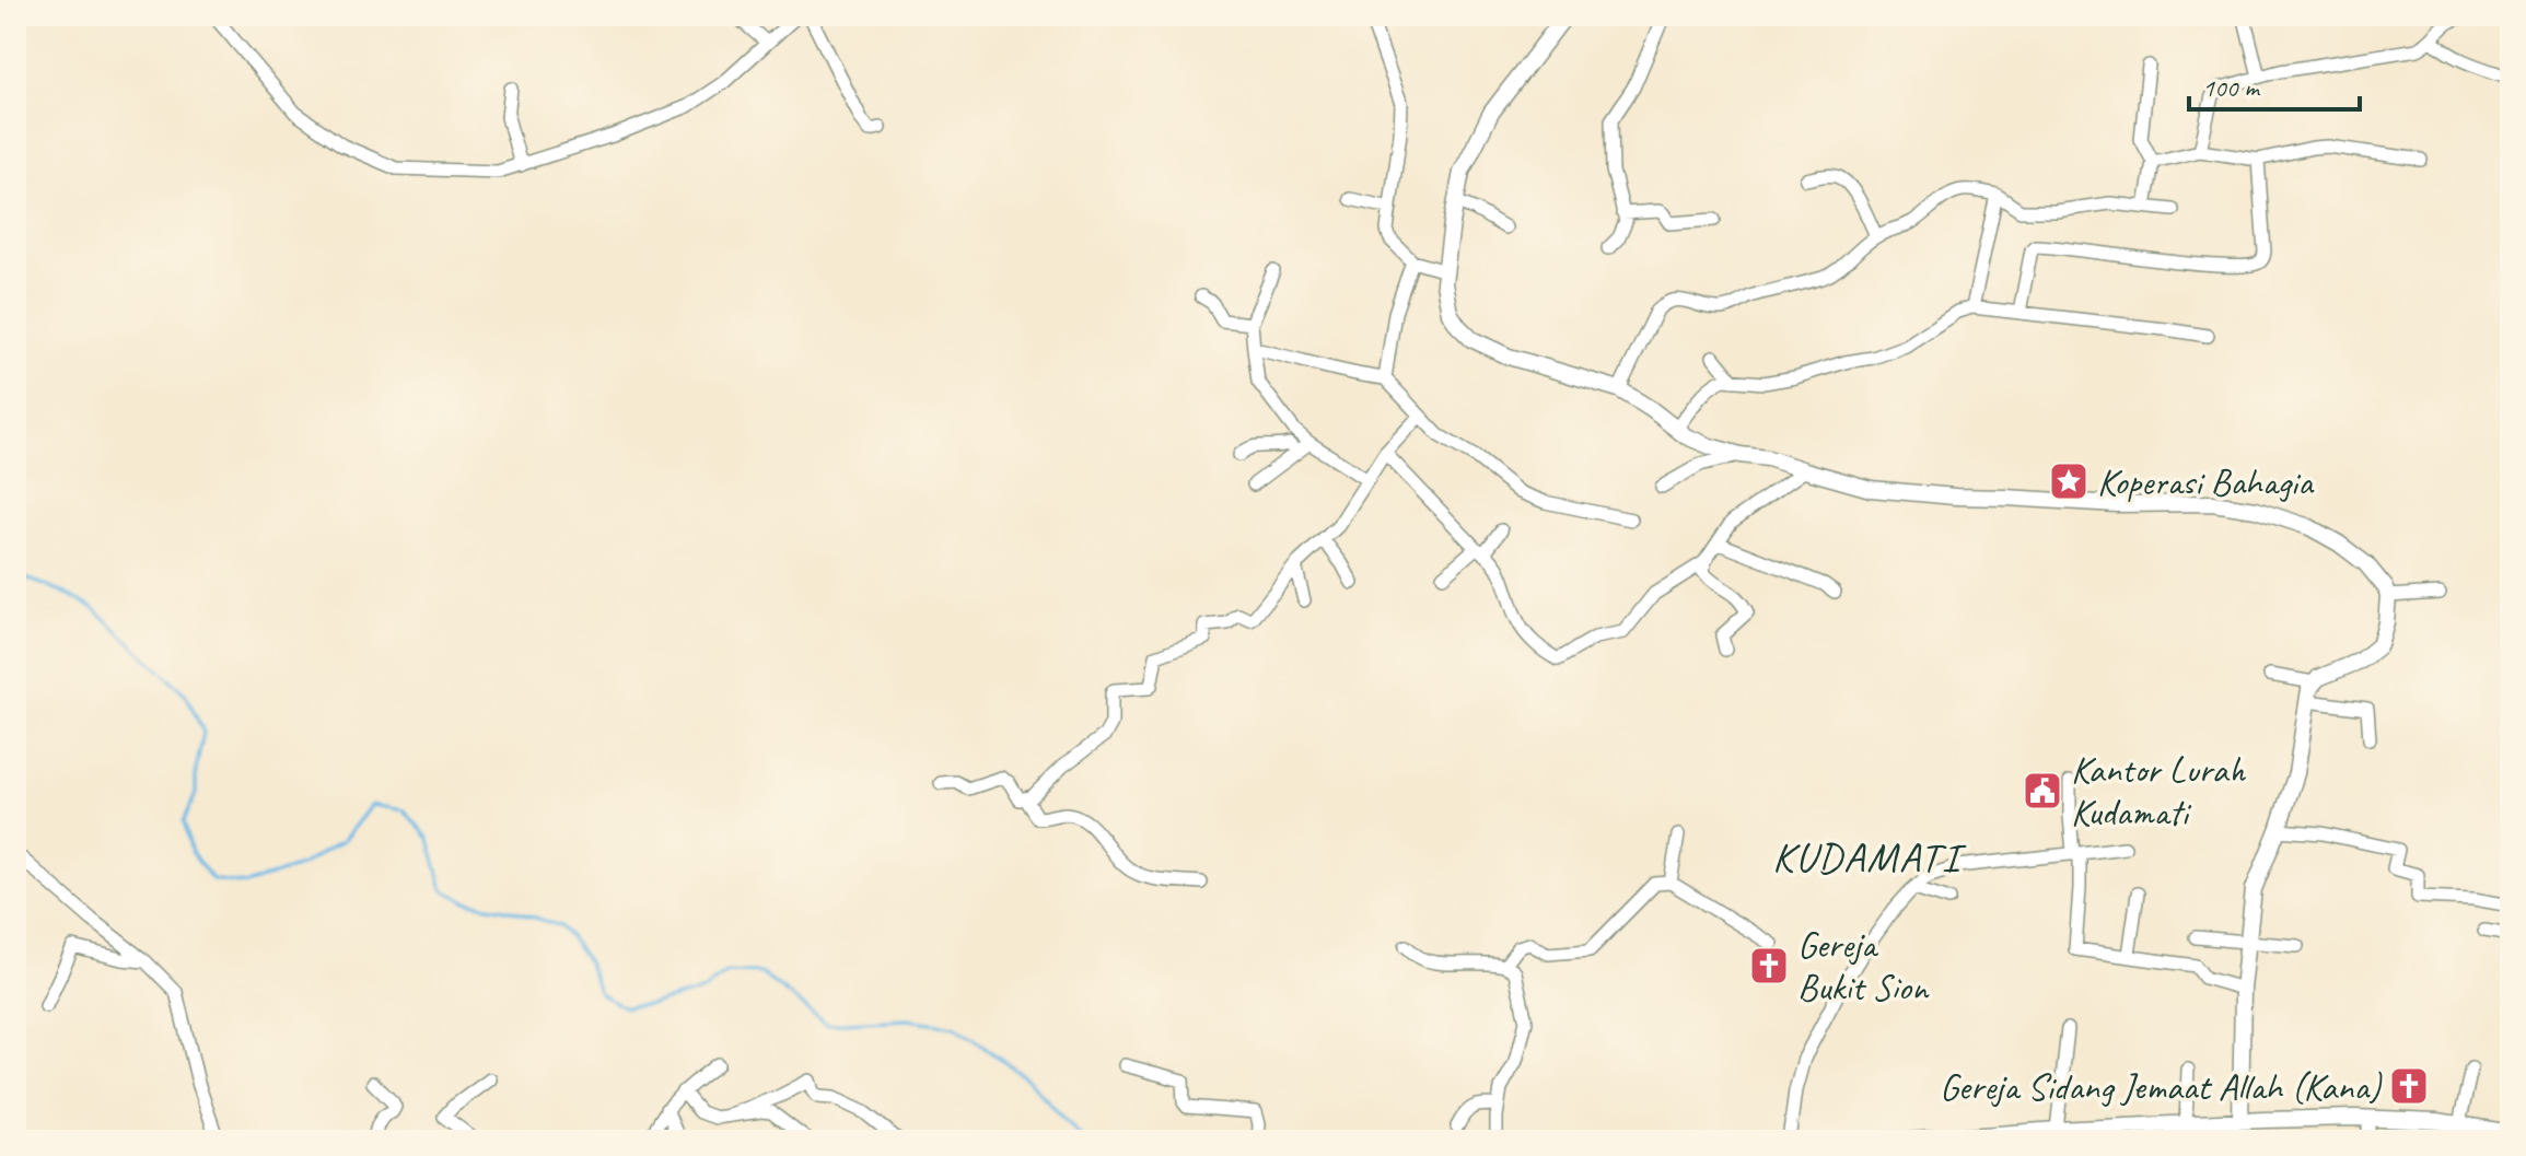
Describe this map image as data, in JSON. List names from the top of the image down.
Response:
{
  "districts": ["KUDAMATI"],
  "places": {
    "place": ["Koperasi Bahagia"],
    "public building": ["Kantor Lurah Kudamati"],
    "church": ["Gereja Bukit Sion", "Gereja Sidang Jemaat Allah (Kana)"]
  },
  "scale_bar": "100 m"
}
